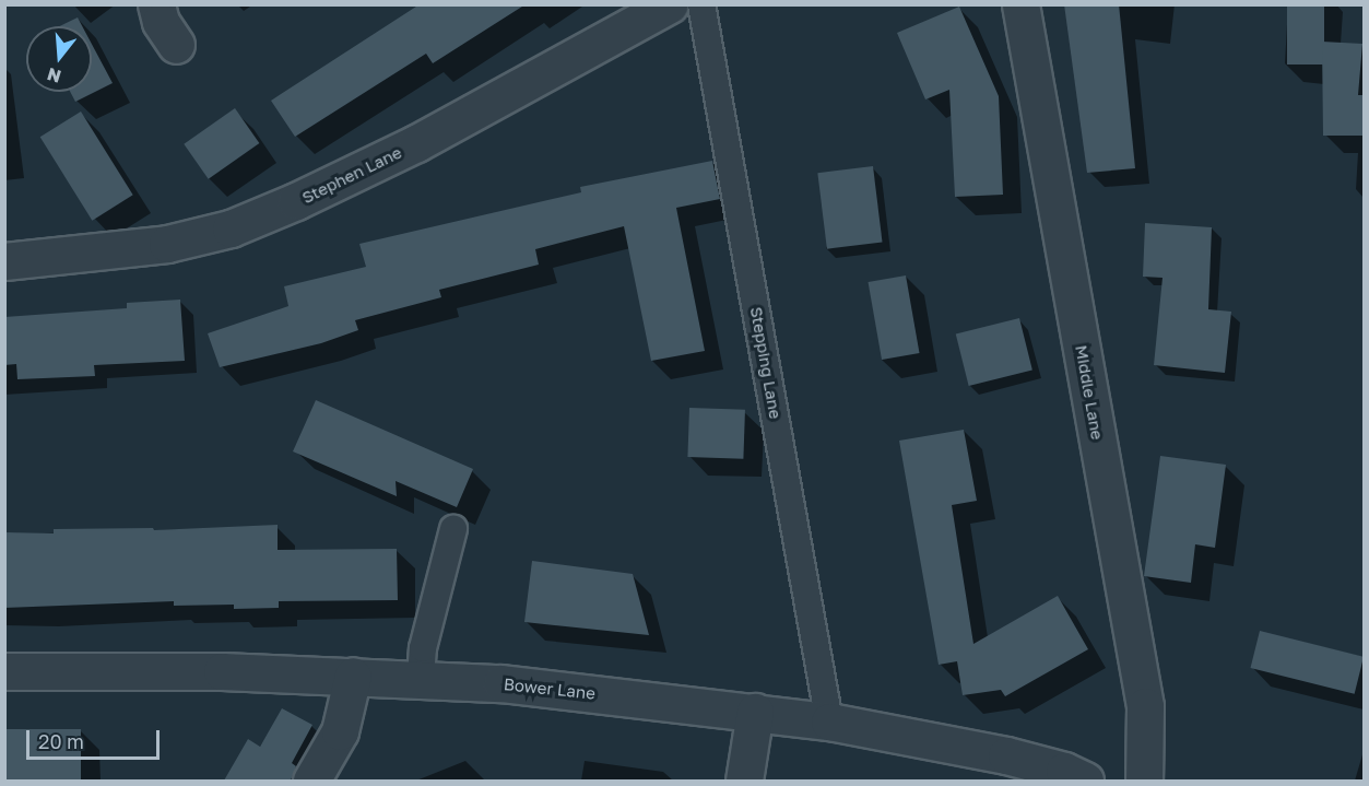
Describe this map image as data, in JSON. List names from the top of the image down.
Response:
{
  "streets": {
    "street": ["Stephen Lane", "Middle Lane", "Bower Lane"],
    "lane": ["Stepping Lane"]
  },
  "crossings": [
    ["Stepping Lane", "Bower Lane"]
  ],
  "scale_bar": "20 m",
  "north": "bottom"
}
